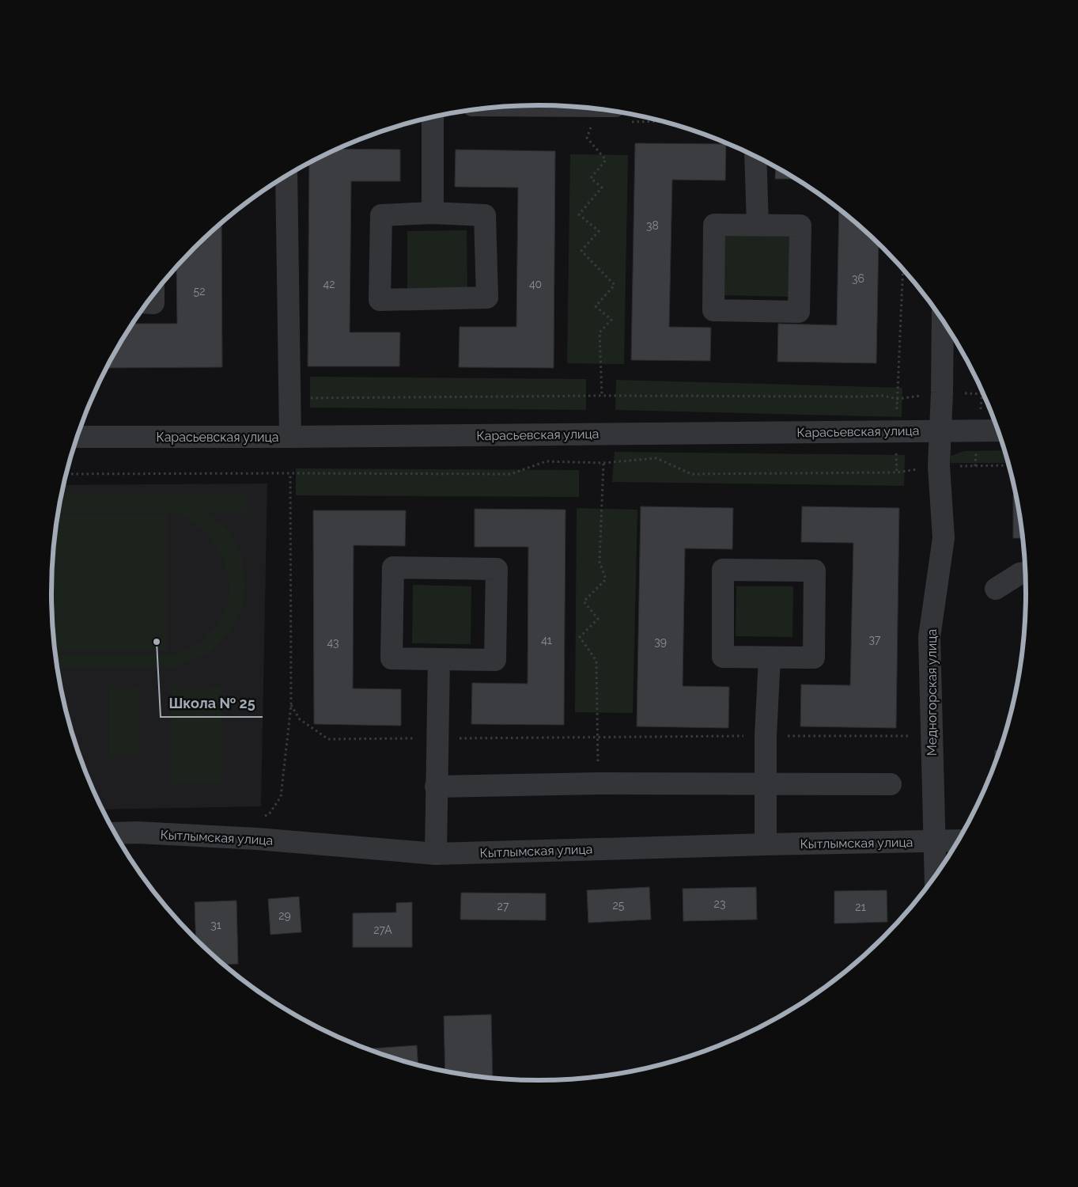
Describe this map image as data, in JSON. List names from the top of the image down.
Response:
{
  "streets": {
    "street": ["Карасьевская улица", "Медногорская улица", "Кытлымская улица"]
  },
  "crossings": [
    ["Карасьевская улица", "Медногорская улица"],
    ["Медногорская улица", "Кытлымская улица"]
  ],
  "places": ["Школа № 25"],
  "house_numbers": [
    "38",
    "36",
    "42",
    "40",
    "52",
    "37",
    "41",
    "39",
    "43",
    "23",
    "25",
    "27",
    "21",
    "29",
    "31",
    "27А"
  ]
}
